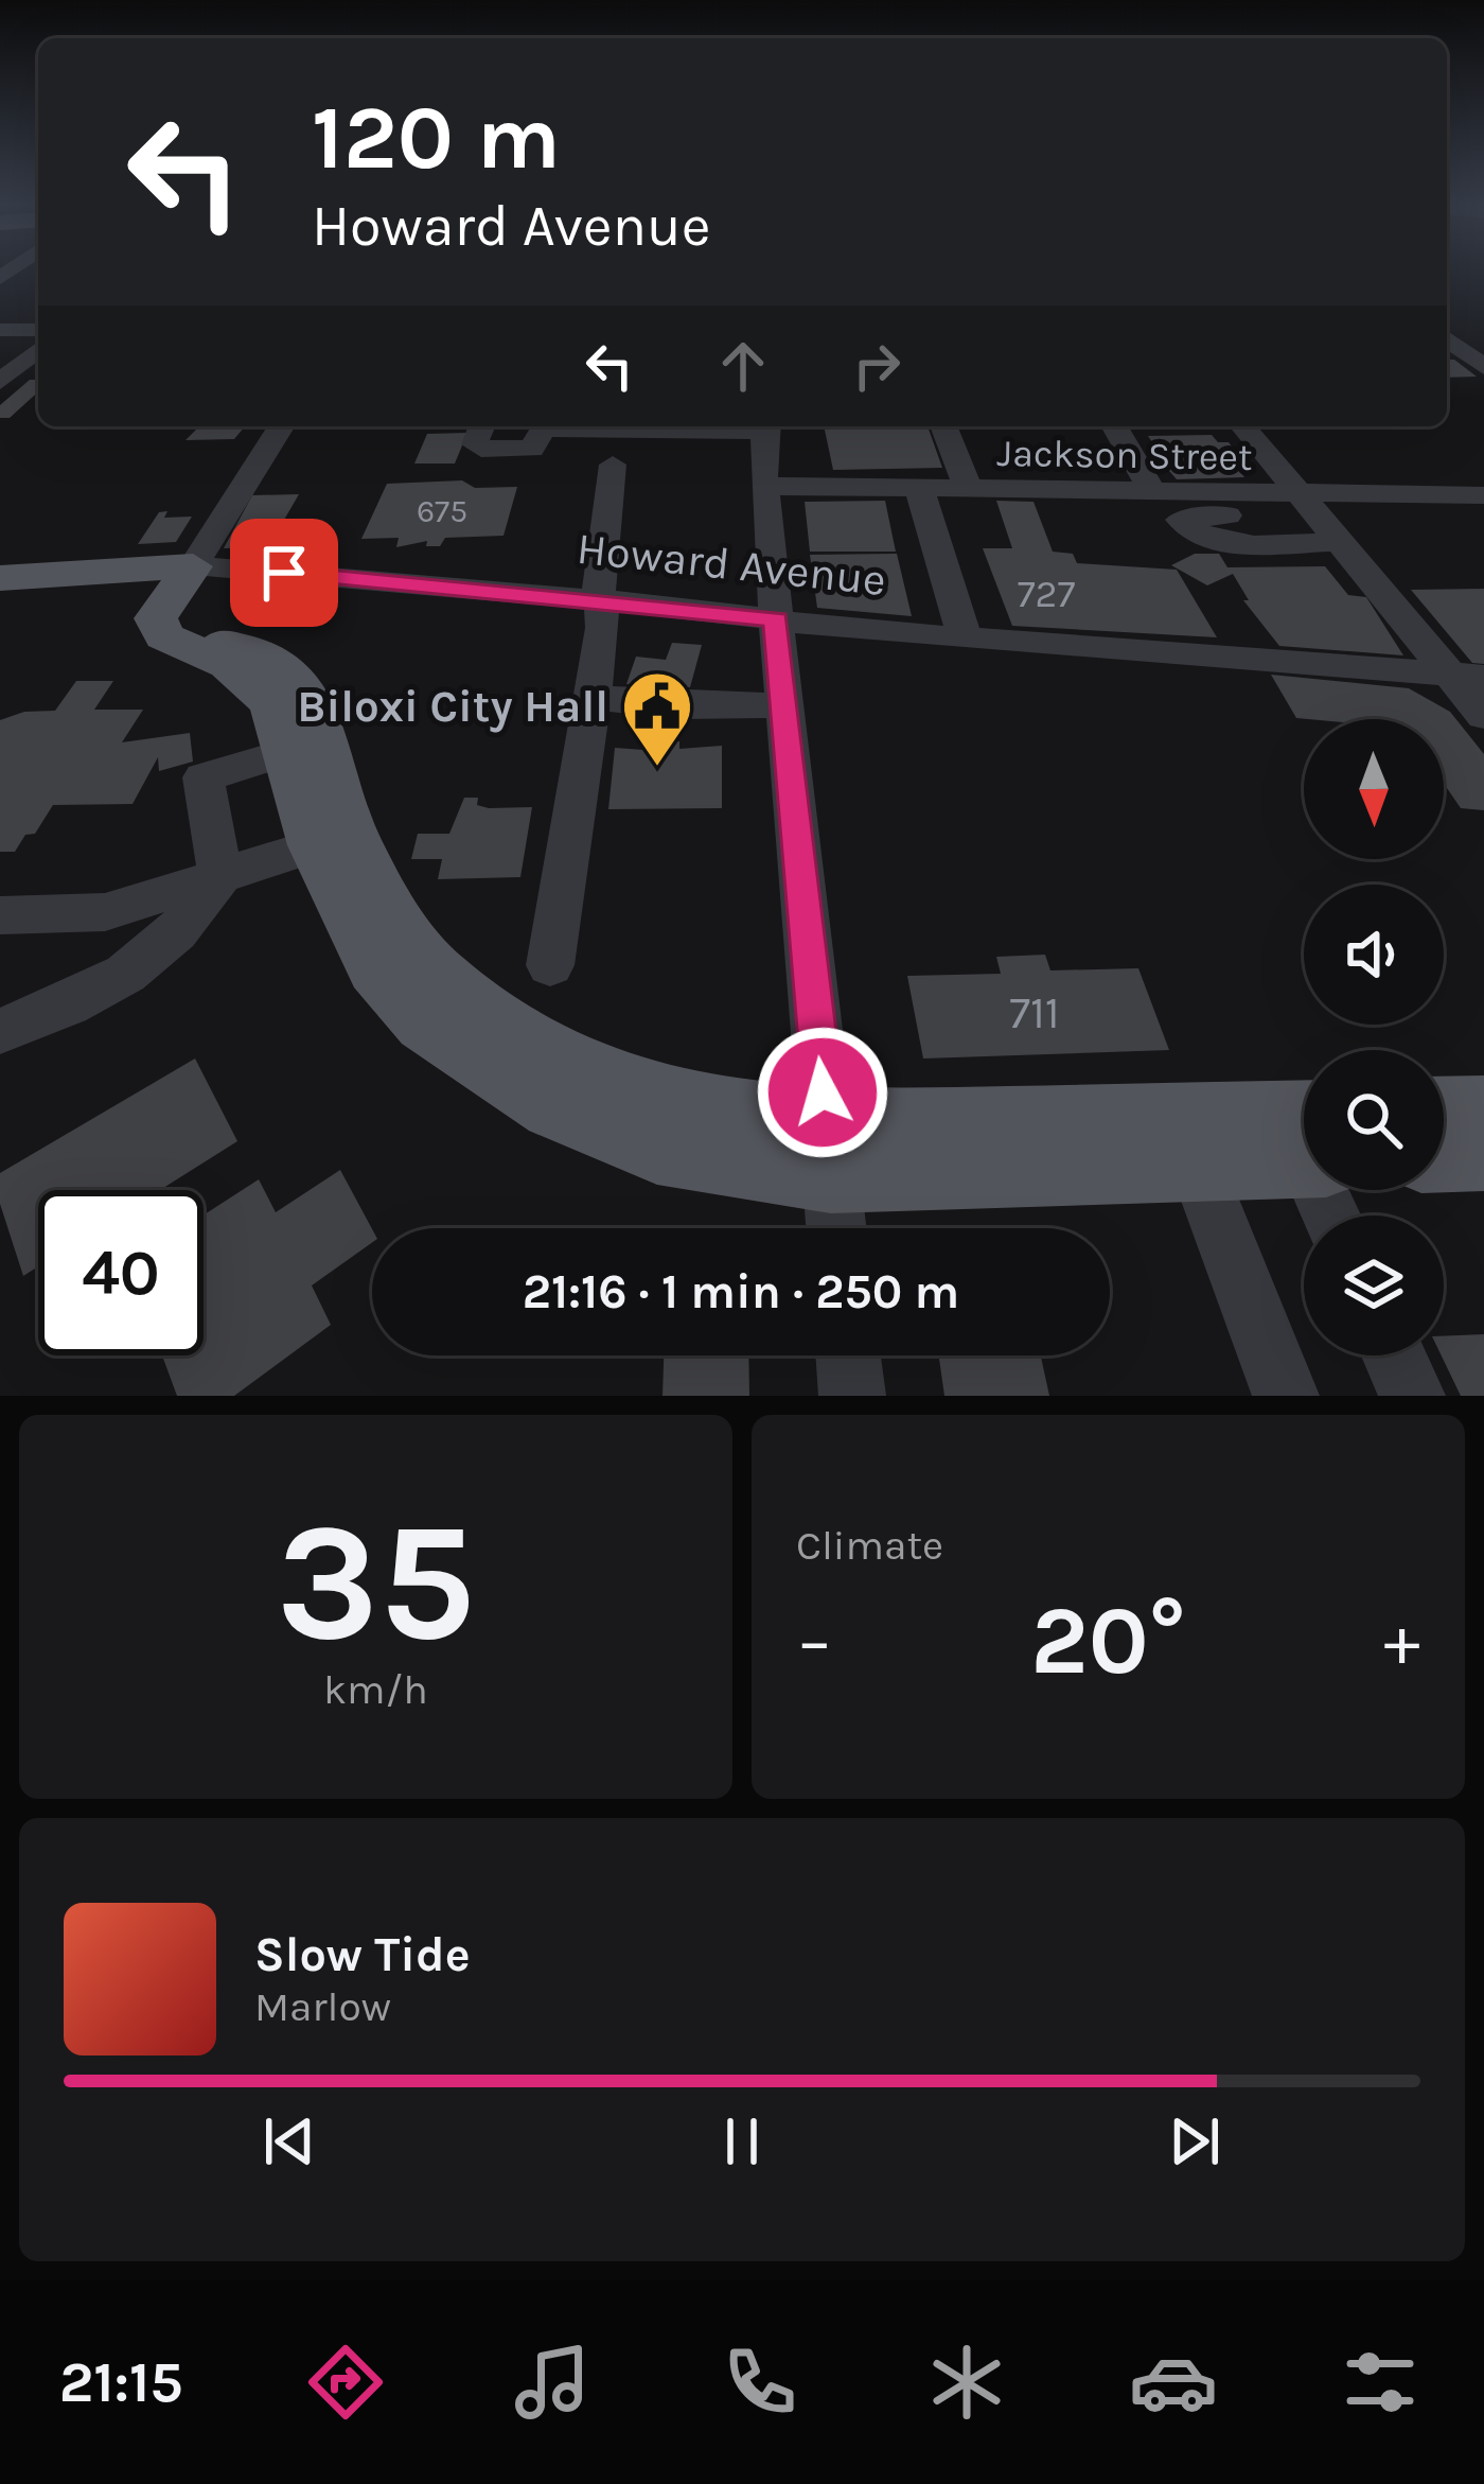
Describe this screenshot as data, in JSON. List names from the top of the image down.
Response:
{
  "streets": {
    "main road": ["Howard Avenue"],
    "street": ["Jackson Street"]
  },
  "places": {
    "public building": ["Biloxi City Hall"]
  },
  "house_numbers": ["675", "727", "711"],
  "north": "bottom",
  "page": {
    "turn": ["120 m", "Howard Avenue"],
    "limit": "40",
    "trip": "21:16 · 1 min · 250 m",
    "tile": [
      ["35", "km/h"],
      "Climate"
    ],
    "heat": ["−", "20°", "+"],
    "song": ["Slow Tide", "Marlow"],
    "tabs": "21:15"
  }
}
